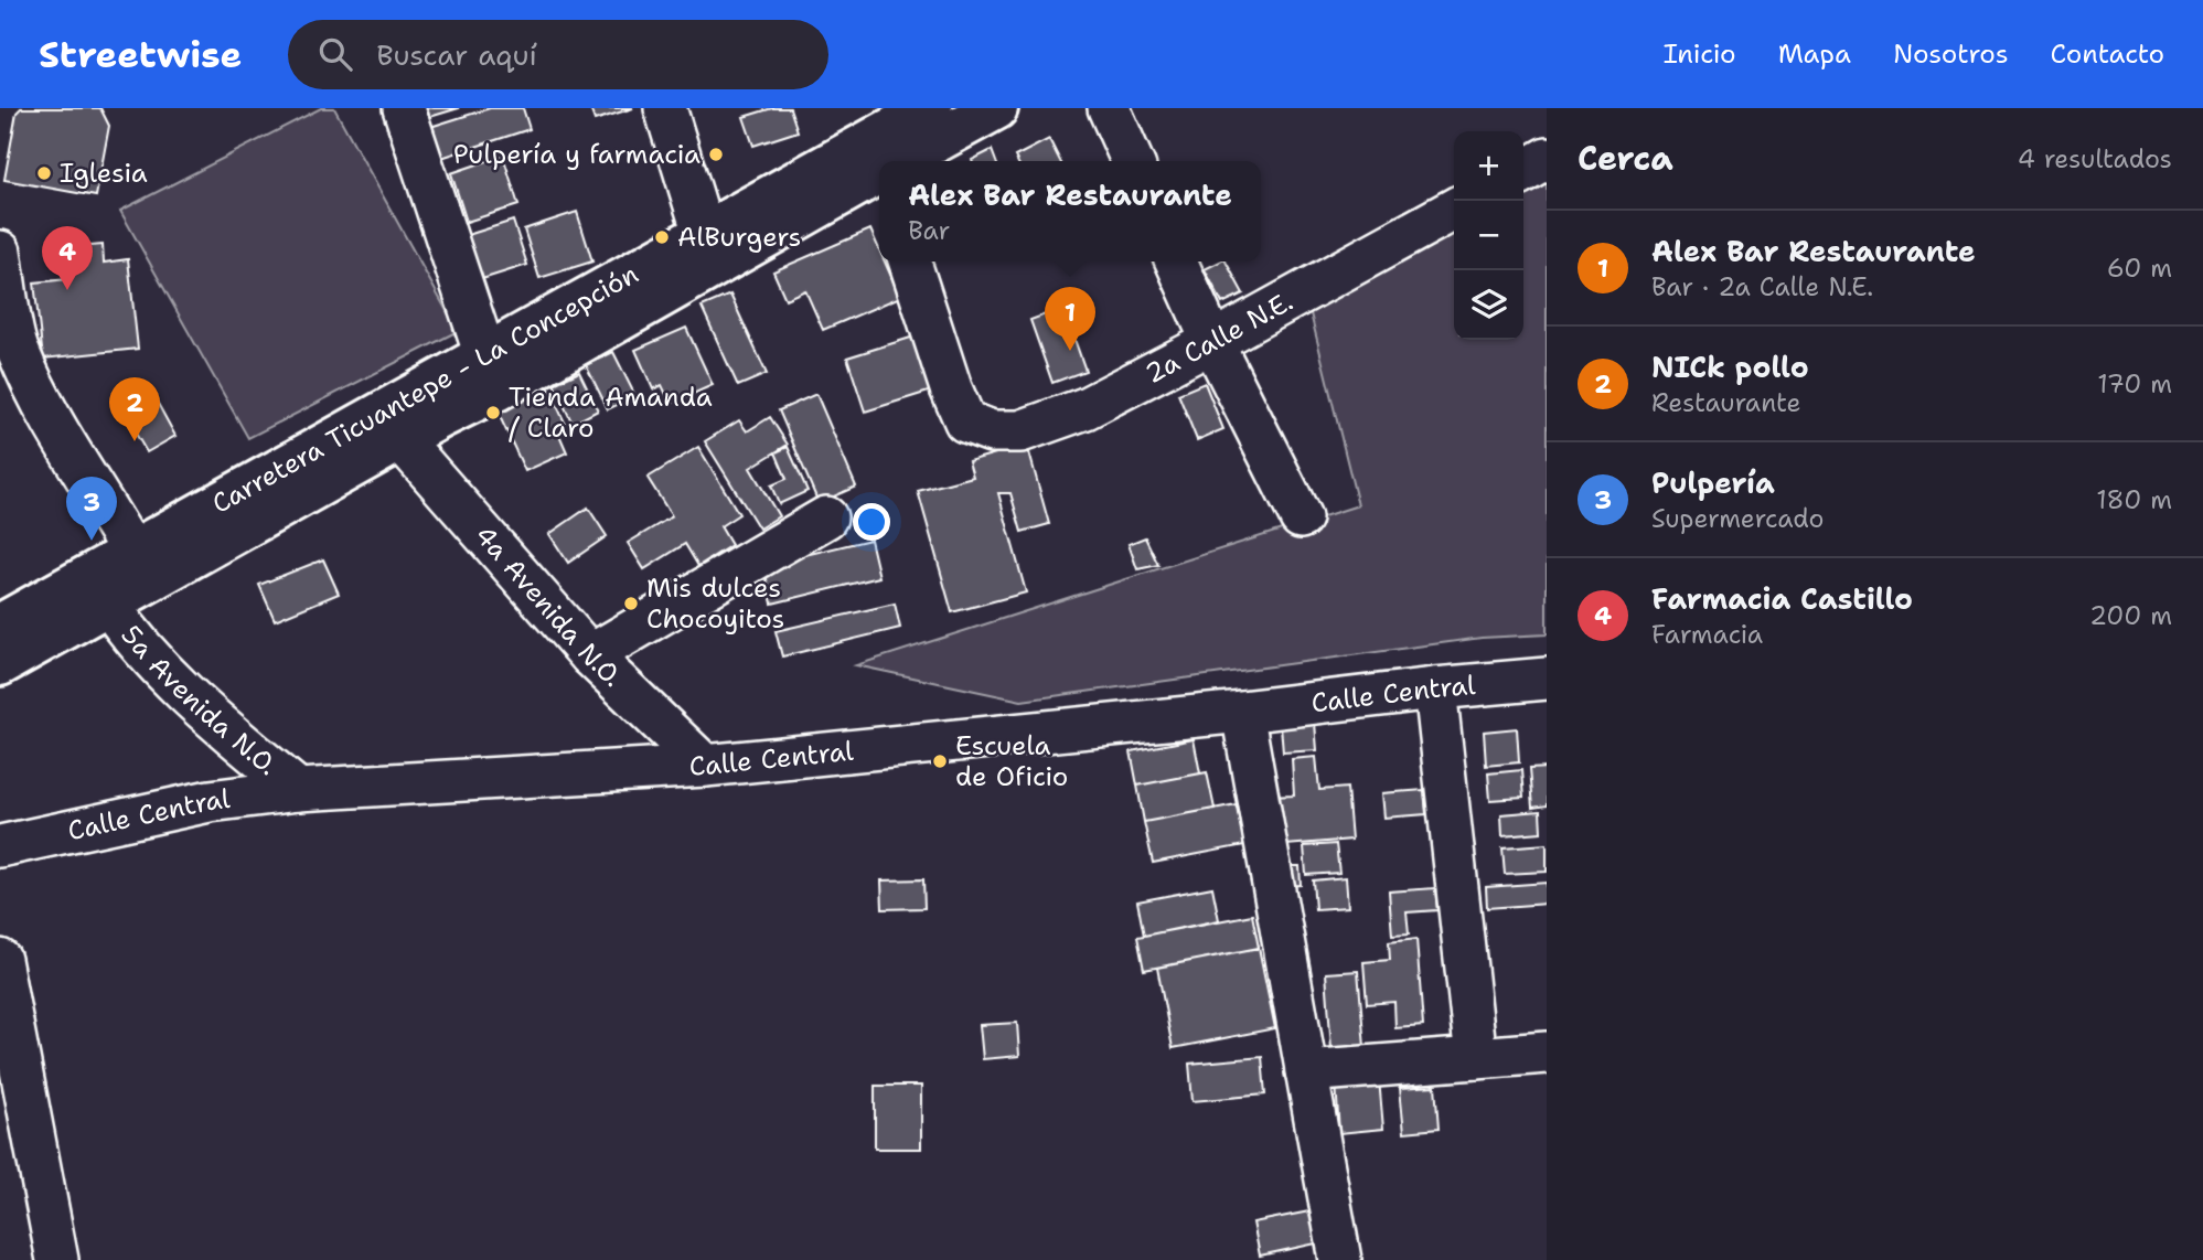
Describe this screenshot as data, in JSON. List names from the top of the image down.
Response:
{
  "streets": {
    "main road": ["Carretera Ticuantepe - La Concepción"],
    "street": [
      "2a Calle N.E.",
      "4a Avenida N.O.",
      "Calle Central",
      "5a Avenida N.O."
    ]
  },
  "crossings": [
    ["Carretera Ticuantepe - La Concepción", "4a Avenida N.O."],
    ["Carretera Ticuantepe - La Concepción", "5a Avenida N.O."],
    ["4a Avenida N.O.", "Calle Central"],
    ["Calle Central", "5a Avenida N.O."]
  ],
  "places": [
    "Pulpería y farmacia",
    "Iglesia",
    "AlBurgers",
    "Tienda Amanda / Claro",
    "Mis dulces Chocoyitos",
    "Escuela de Oficio"
  ],
  "page": {
    "header": "Streetwise",
    "search": "Buscar aquí",
    "nav": [
      "Inicio",
      "Mapa",
      "Nosotros",
      "Contacto"
    ],
    "heading": ["Cerca", "4 resultados"],
    "map_buttons": ["+", "−"],
    "popup": ["Alex Bar Restaurante", "Bar"],
    "list": [
      {
        "mark": "1",
        "name": "Alex Bar Restaurante",
        "note": "Bar · 2a Calle N.E.",
        "value": "60 m"
      },
      {
        "mark": "2",
        "name": "NICk pollo",
        "note": "Restaurante",
        "value": "170 m"
      },
      {
        "mark": "3",
        "name": "Pulpería",
        "note": "Supermercado",
        "value": "180 m"
      },
      {
        "mark": "4",
        "name": "Farmacia Castillo",
        "note": "Farmacia",
        "value": "200 m"
      }
    ],
    "pins": [
      "4",
      "1",
      "2",
      "3"
    ]
  }
}
